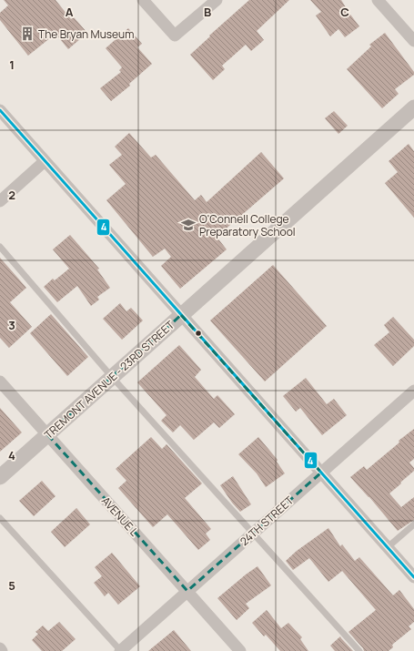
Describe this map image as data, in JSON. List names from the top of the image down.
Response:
{
  "streets": {
    "street": ["TREMONT AVENUE - 23RD STREET", "AVENUE L", "24TH STREET"]
  },
  "crossings": [
    ["TREMONT AVENUE - 23RD STREET", "AVENUE L"],
    ["AVENUE L", "24TH STREET"]
  ],
  "places": {
    "building": ["The Bryan Museum"],
    "school or university": ["O'Connell College Preparatory School"]
  },
  "lines": ["transit line 4"],
  "grid": {
    "columns": ["A", "B", "C"],
    "rows": [
      "1",
      "2",
      "3",
      "4",
      "5"
    ]
  }
}
